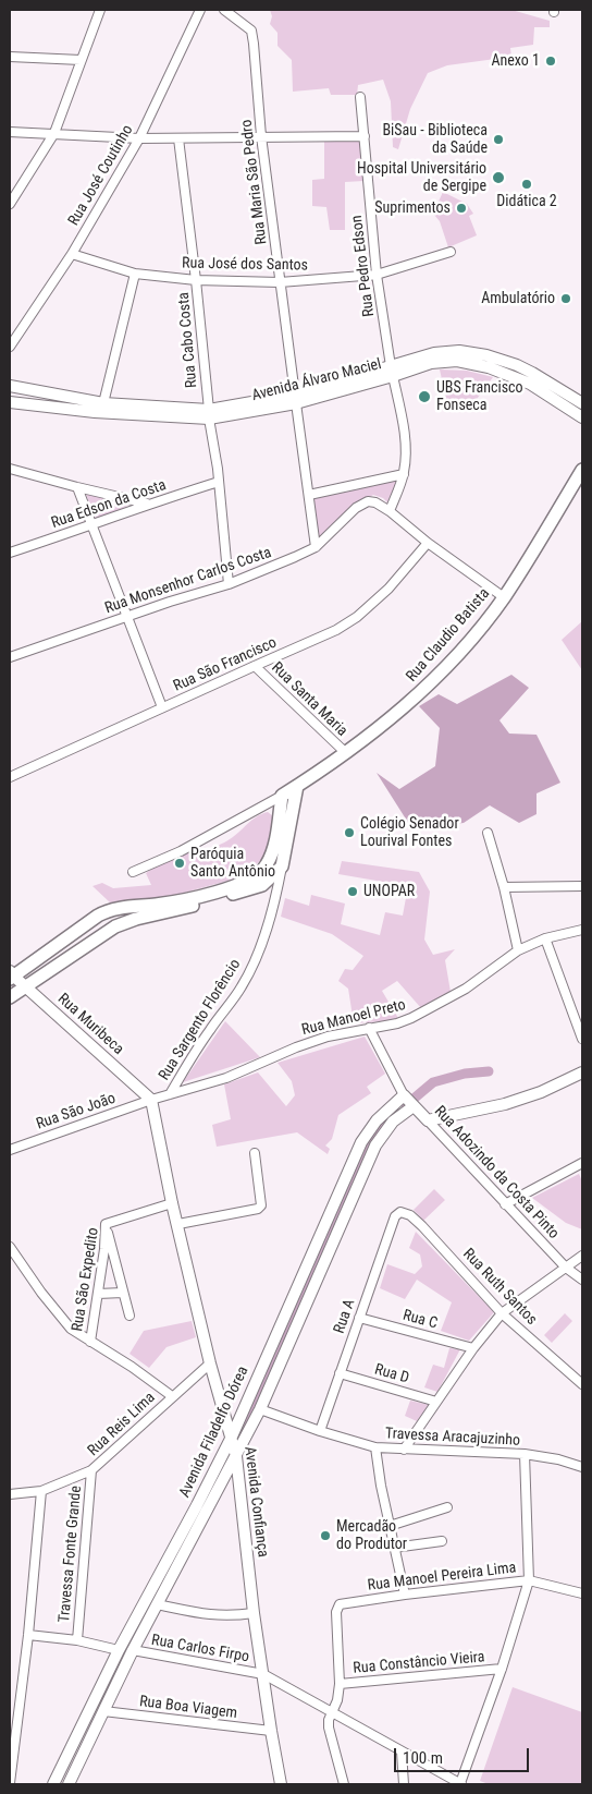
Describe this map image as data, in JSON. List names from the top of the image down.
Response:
{
  "streets": {
    "main road": ["Rua Claudio Batista"],
    "street": [
      "Rua José Coutinho",
      "Rua Maria São Pedro",
      "Rua José dos Santos",
      "Rua Pedro Edson",
      "Rua Cabo Costa",
      "Avenida Álvaro Maciel",
      "Rua Edson da Costa",
      "Rua Monsenhor Carlos Costa",
      "Rua São Francisco",
      "Rua Santa Maria",
      "Rua Manoel Preto",
      "Rua Sargento Florêncio",
      "Rua Muribeca",
      "Rua São João",
      "Rua Adozindo da Costa Pinto",
      "Rua São Expedito",
      "Rua Ruth Santos",
      "Rua A",
      "Rua C",
      "Rua D",
      "Rua Reis Lima",
      "Avenida Filadelfo Dórea",
      "Travessa Aracajuzinho",
      "Avenida Confiança",
      "Travessa Fonte Grande",
      "Rua Manoel Pereira Lima",
      "Rua Carlos Firpo",
      "Rua Constâncio Vieira",
      "Rua Boa Viagem"
    ]
  },
  "crossings": [
    ["Rua José Coutinho", "Rua José dos Santos"],
    ["Rua Maria São Pedro", "Rua José dos Santos"],
    ["Rua Maria São Pedro", "Avenida Álvaro Maciel"],
    ["Rua Maria São Pedro", "Rua Monsenhor Carlos Costa"],
    ["Rua José dos Santos", "Rua Pedro Edson"],
    ["Rua José dos Santos", "Rua Cabo Costa"],
    ["Rua Pedro Edson", "Avenida Álvaro Maciel"],
    ["Rua Pedro Edson", "Rua Monsenhor Carlos Costa"],
    ["Rua Cabo Costa", "Avenida Álvaro Maciel"],
    ["Rua Cabo Costa", "Rua Edson da Costa"],
    ["Rua Cabo Costa", "Rua Monsenhor Carlos Costa"],
    ["Rua Claudio Batista", "Rua Santa Maria"],
    ["Rua São Francisco", "Rua Santa Maria"],
    ["Rua Manoel Preto", "Rua Sargento Florêncio"],
    ["Rua Manoel Preto", "Rua Muribeca"],
    ["Rua Manoel Preto", "Rua São João"],
    ["Rua Manoel Preto", "Avenida Confiança"],
    ["Rua Muribeca", "Rua São João"],
    ["Rua Muribeca", "Avenida Confiança"],
    ["Rua São João", "Avenida Confiança"],
    ["Rua Adozindo da Costa Pinto", "Avenida Filadelfo Dórea"],
    ["Rua São Expedito", "Avenida Confiança"],
    ["Rua Ruth Santos", "Rua A"],
    ["Rua A", "Rua C"],
    ["Rua A", "Rua D"],
    ["Rua A", "Travessa Aracajuzinho"],
    ["Rua Reis Lima", "Avenida Confiança"],
    ["Rua Reis Lima", "Travessa Fonte Grande"],
    ["Avenida Filadelfo Dórea", "Travessa Aracajuzinho"],
    ["Avenida Filadelfo Dórea", "Avenida Confiança"],
    ["Avenida Filadelfo Dórea", "Rua Carlos Firpo"],
    ["Avenida Filadelfo Dórea", "Rua Boa Viagem"],
    ["Avenida Confiança", "Rua Carlos Firpo"],
    ["Avenida Confiança", "Rua Boa Viagem"],
    ["Rua Manoel Pereira Lima", "Rua Constâncio Vieira"]
  ],
  "places": [
    "Anexo 1",
    "BiSau - Biblioteca da Saúde",
    "Hospital Universitário de Sergipe",
    "Didática 2",
    "Suprimentos",
    "Ambulatório",
    "UBS Francisco Fonseca",
    "Colégio Senador Lourival Fontes",
    "Paróquia Santo Antônio",
    "UNOPAR",
    "Mercadão do Produtor"
  ],
  "scale_bar": "100 m"
}
